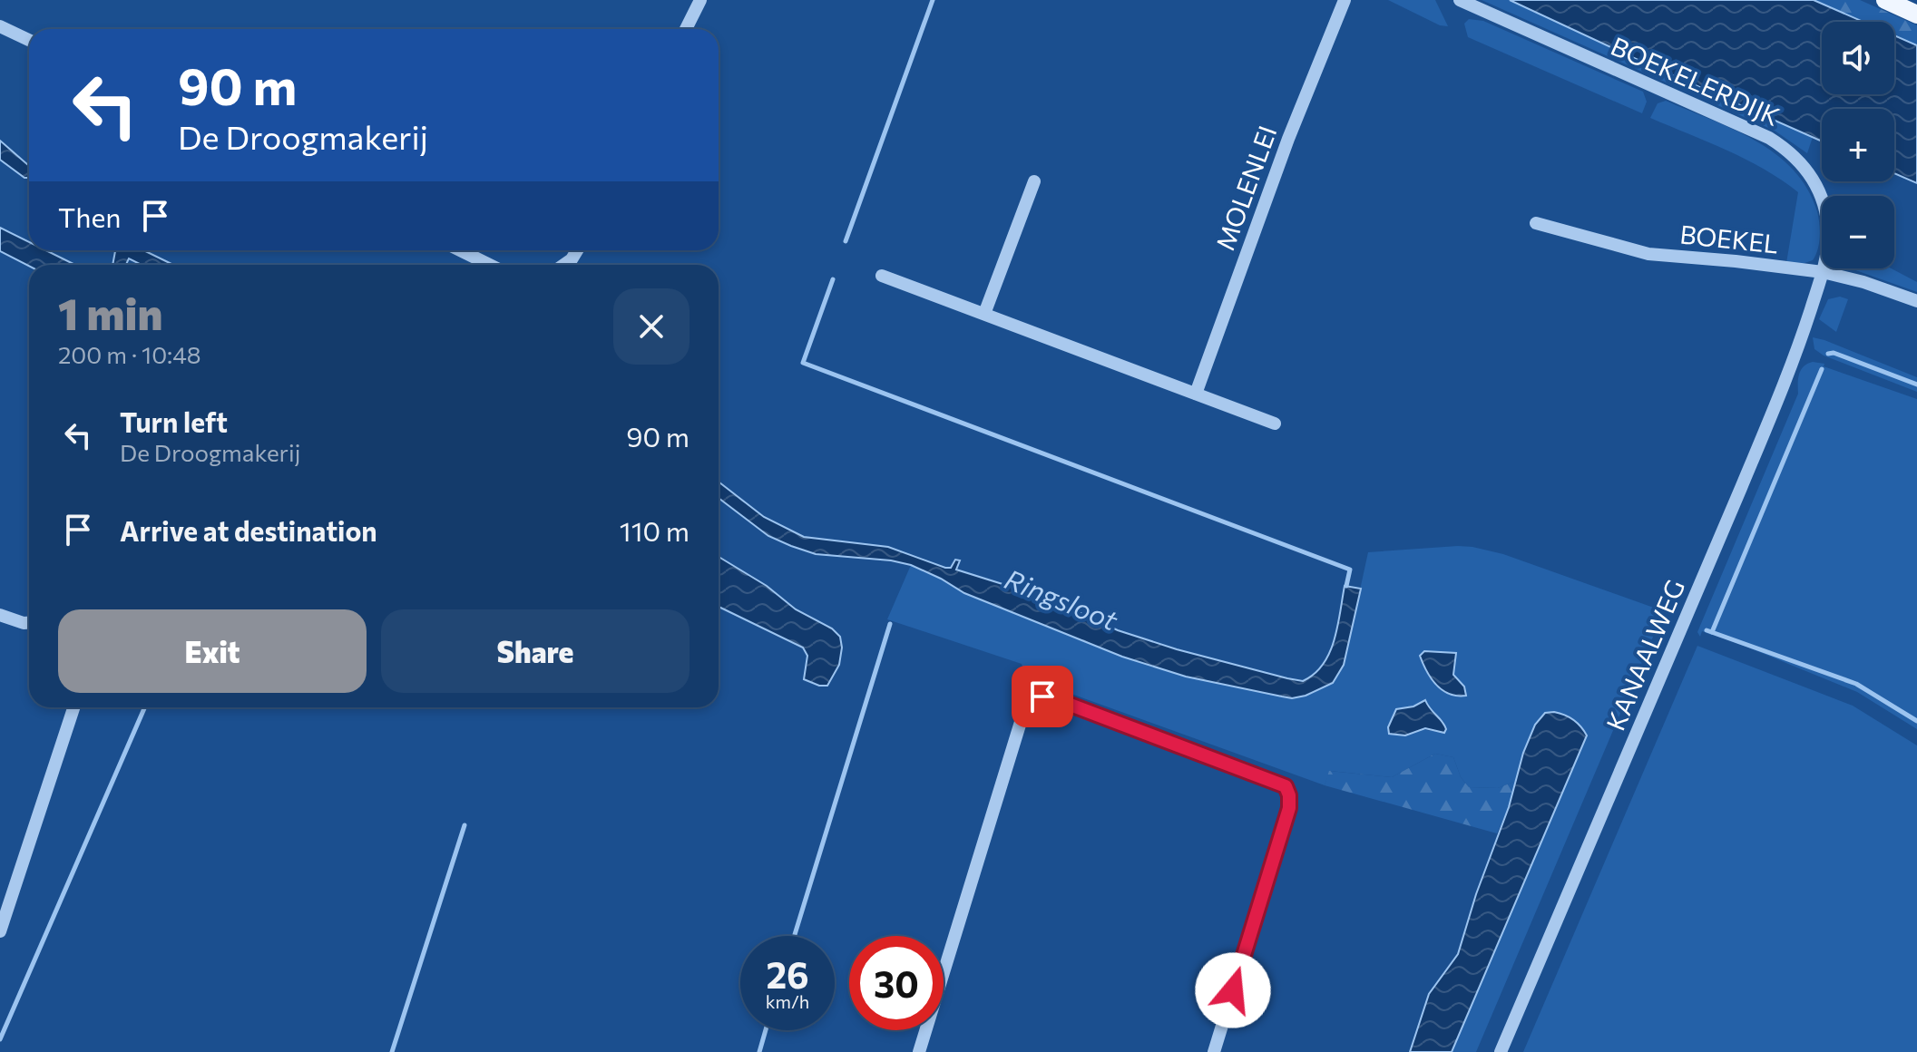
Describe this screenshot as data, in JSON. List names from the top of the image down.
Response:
{
  "streets": {
    "street": [
      "BOEKELERDIJK",
      "MOLENLEI",
      "BOEKEL",
      "KANAALWEG"
    ]
  },
  "crossings": [
    ["BOEKELERDIJK", "BOEKEL"],
    ["BOEKELERDIJK", "KANAALWEG"],
    ["BOEKEL", "KANAALWEG"]
  ],
  "water": ["Ringsloot"],
  "page": {
    "map_buttons": ["+", "−"],
    "turn": ["90 m", "De Droogmakerij"],
    "then": "Then",
    "heading": ["1 min", "200 m · 10:48"],
    "list": [
      {
        "name": "Turn left",
        "note": "De Droogmakerij",
        "value": "90 m"
      },
      {
        "name": "Arrive at destination",
        "value": "110 m"
      }
    ],
    "buttons": ["Exit", "Share"],
    "speed": "26 km/h",
    "limit": "30"
  }
}
